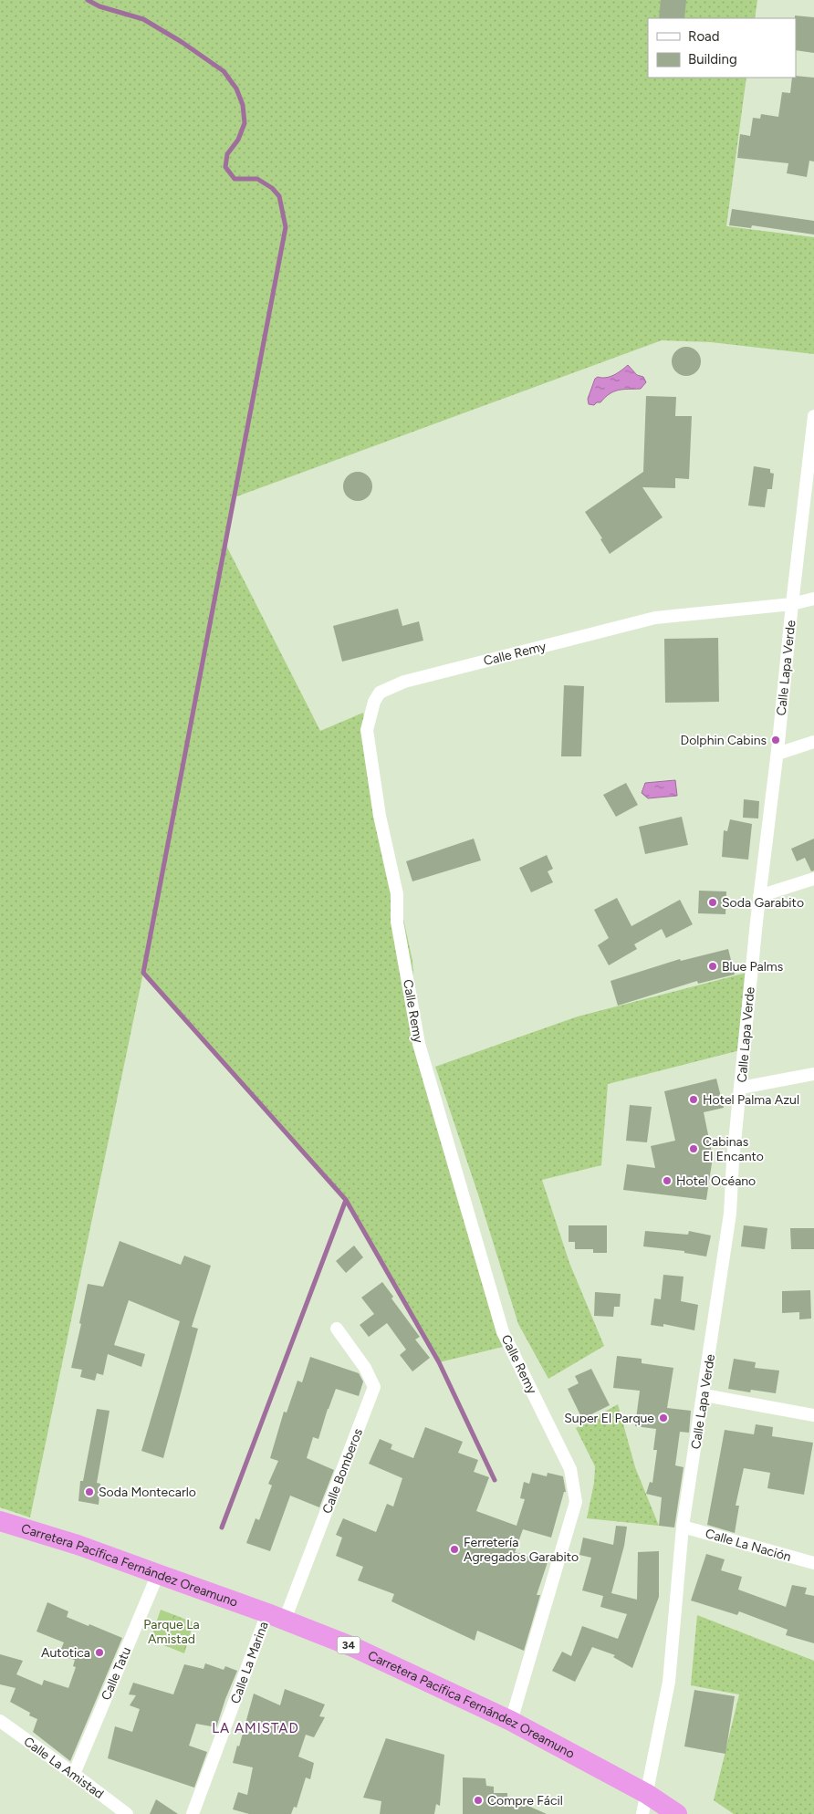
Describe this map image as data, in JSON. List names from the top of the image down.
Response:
{
  "streets": {
    "highway": ["Carretera Pacífica Fernández Oreamuno", "34"],
    "street": [
      "Calle Remy",
      "Calle Lapa Verde",
      "Calle Bomberos",
      "Calle La Nación",
      "Calle La Marina",
      "Calle Tatu",
      "Calle La Amistad"
    ]
  },
  "crossings": [
    ["Calle Remy", "Calle Lapa Verde"],
    ["Calle Remy", "Carretera Pacífica Fernández Oreamuno"],
    ["Calle Lapa Verde", "Calle La Nación"],
    ["Calle Lapa Verde", "Carretera Pacífica Fernández Oreamuno"],
    ["Calle Bomberos", "Carretera Pacífica Fernández Oreamuno"],
    ["Calle Bomberos", "Calle La Marina"],
    ["Carretera Pacífica Fernández Oreamuno", "Calle La Marina"],
    ["Carretera Pacífica Fernández Oreamuno", "Calle Tatu"],
    ["Calle Tatu", "Calle La Amistad"]
  ],
  "districts": ["LA AMISTAD"],
  "parks": ["Parque La Amistad"],
  "places": [
    "Dolphin Cabins",
    "Soda Garabito",
    "Blue Palms",
    "Hotel Palma Azul",
    "Cabinas El Encanto",
    "Hotel Océano",
    "Super El Parque",
    "Soda Montecarlo",
    "Ferretería Agregados Garabito",
    "Autotica",
    "Compre Fácil"
  ],
  "legend": ["Road", "Building"]
}
